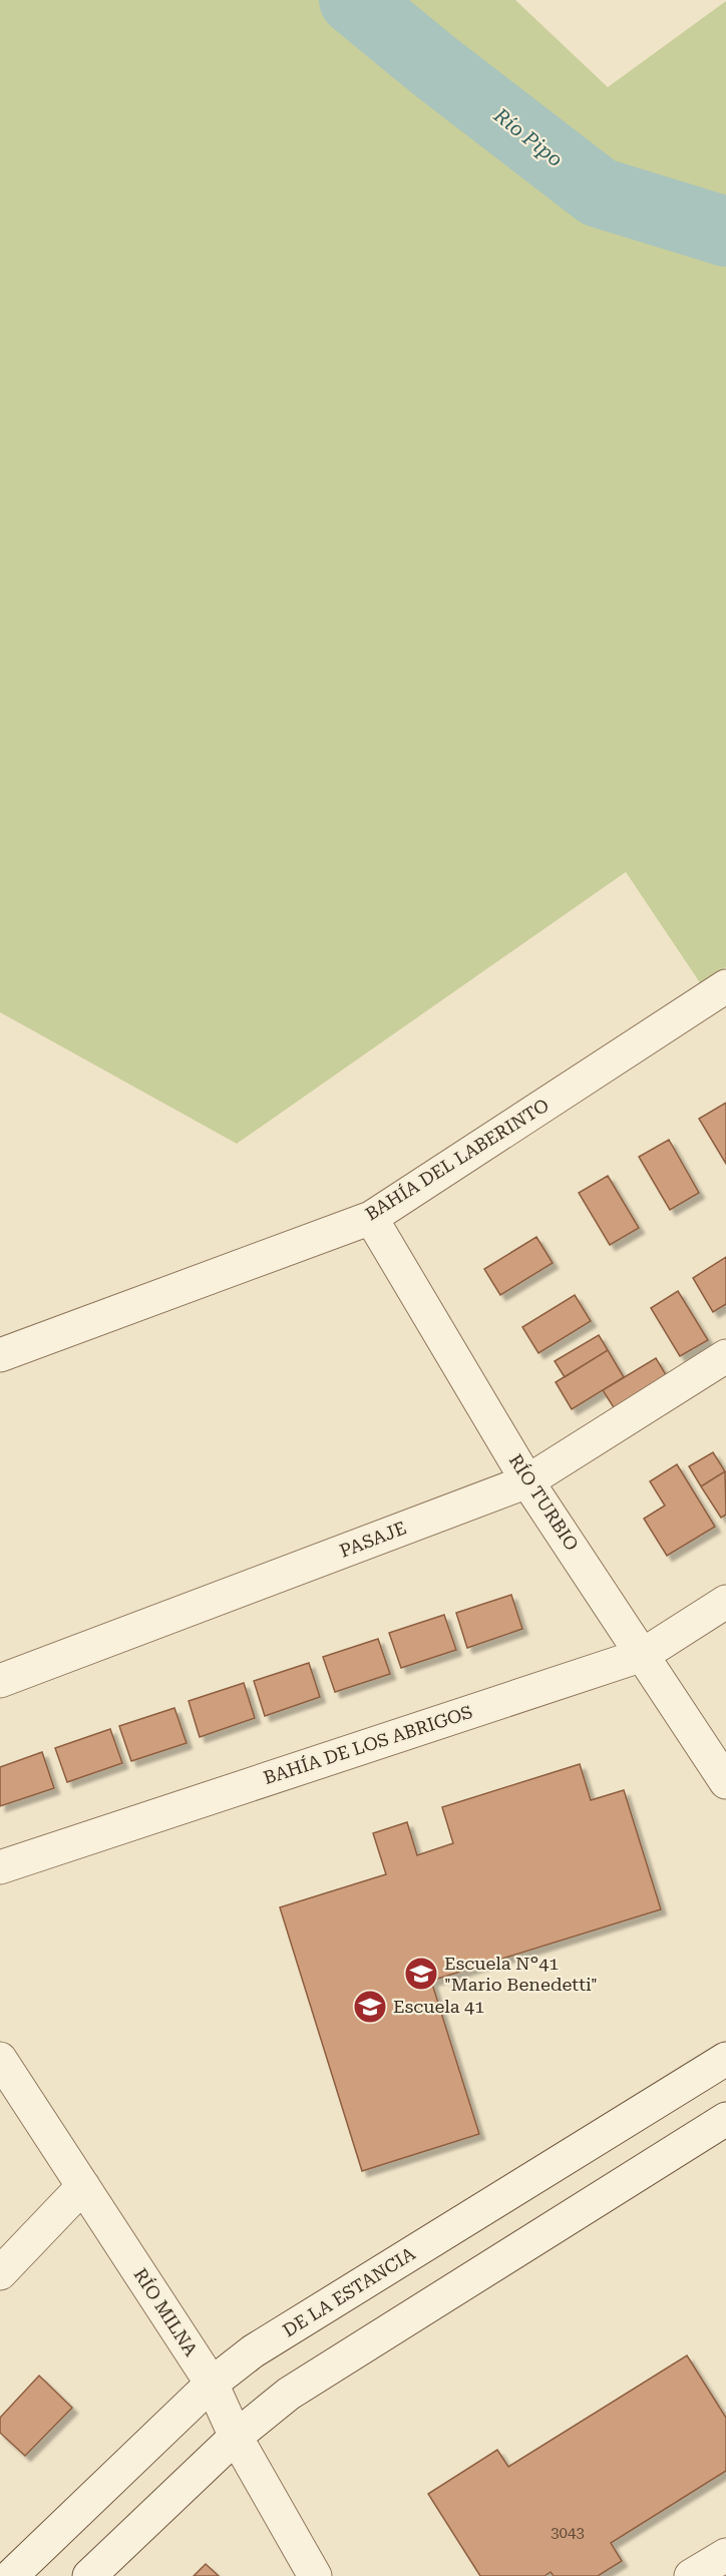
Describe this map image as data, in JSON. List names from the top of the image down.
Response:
{
  "streets": {
    "street": [
      "BAHÍA DEL LABERINTO",
      "RÍO TURBIO",
      "PASAJE",
      "BAHÍA DE LOS ABRIGOS",
      "DE LA ESTANCIA",
      "RÍO MILNA"
    ]
  },
  "crossings": [
    ["BAHÍA DEL LABERINTO", "RÍO TURBIO"],
    ["RÍO TURBIO", "PASAJE"],
    ["RÍO TURBIO", "BAHÍA DE LOS ABRIGOS"],
    ["DE LA ESTANCIA", "RÍO MILNA"]
  ],
  "water": ["Río Pipo"],
  "places": {
    "school or university": ["Escuela N°41 \"Mario Benedetti\"", "Escuela 41"]
  },
  "house_numbers": ["3043"]
}
